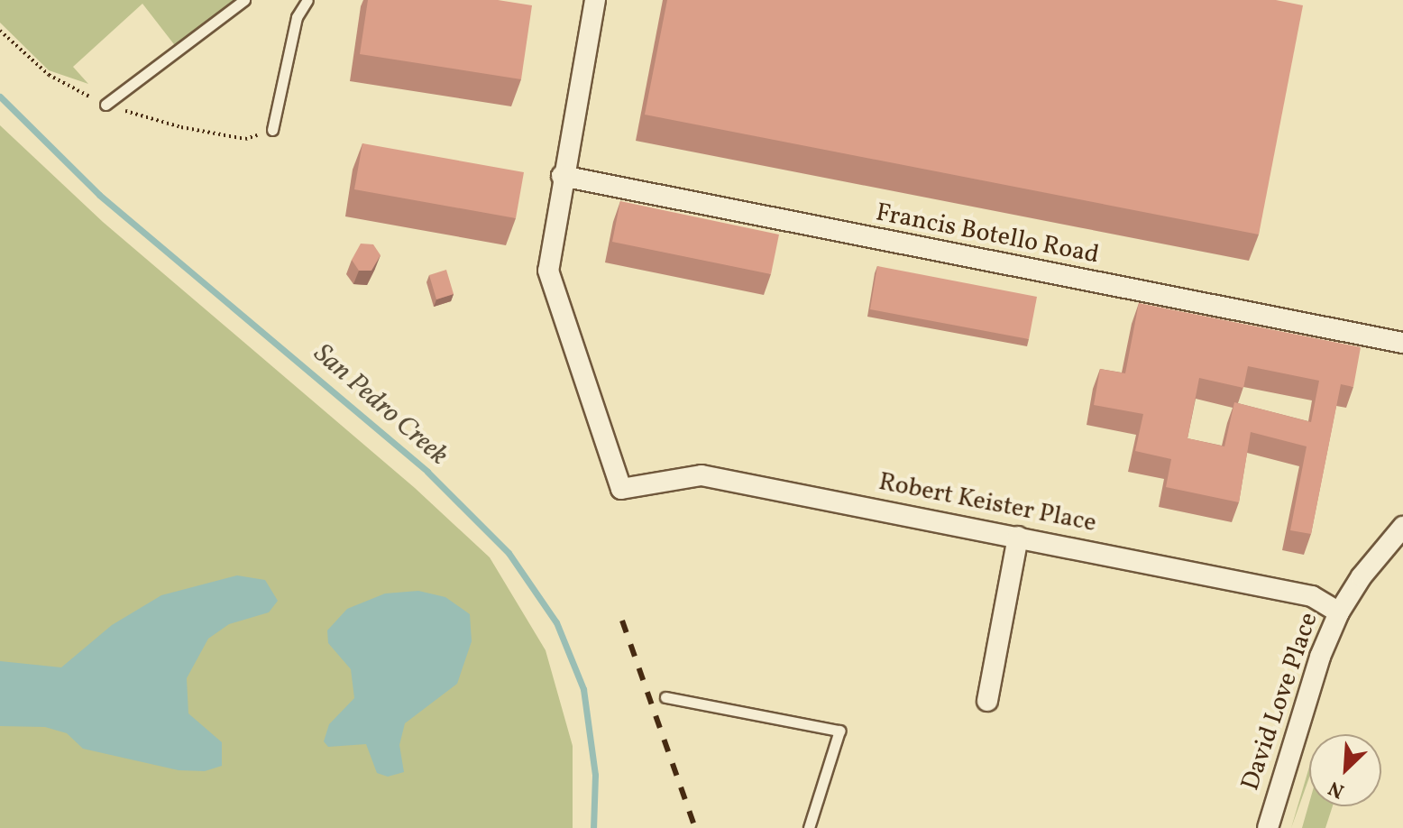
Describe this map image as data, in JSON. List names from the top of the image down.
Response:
{
  "streets": {
    "street": ["Francis Botello Road", "Robert Keister Place", "David Love Place"]
  },
  "crossings": [
    ["Francis Botello Road", "Robert Keister Place"],
    ["Robert Keister Place", "David Love Place"]
  ],
  "water": ["San Pedro Creek"],
  "north": "bottom left"
}
